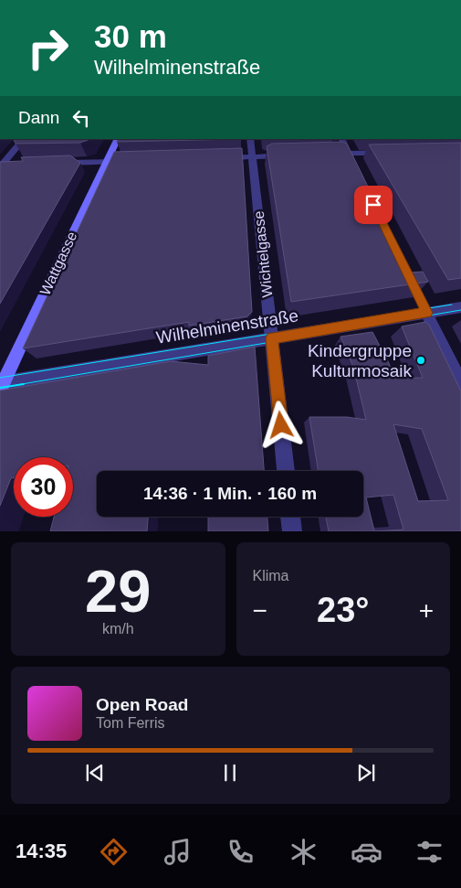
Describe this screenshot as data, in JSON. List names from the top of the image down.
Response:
{
  "streets": {
    "main road": ["Wattgasse"],
    "street": ["Wichtelgasse", "Wilhelminenstraße"]
  },
  "crossings": [
    ["Wichtelgasse", "Wilhelminenstraße"],
    ["Wattgasse", "Wilhelminenstraße"]
  ],
  "places": ["Kindergruppe Kulturmosaik"],
  "page": {
    "turn": ["30 m", "Wilhelminenstraße"],
    "then": "Dann",
    "limit": "30",
    "trip": "14:36 · 1 Min. · 160 m",
    "tile": [
      ["29", "km/h"],
      "Klima"
    ],
    "heat": ["−", "23°", "+"],
    "song": ["Open Road", "Tom Ferris"],
    "tabs": "14:35"
  }
}
